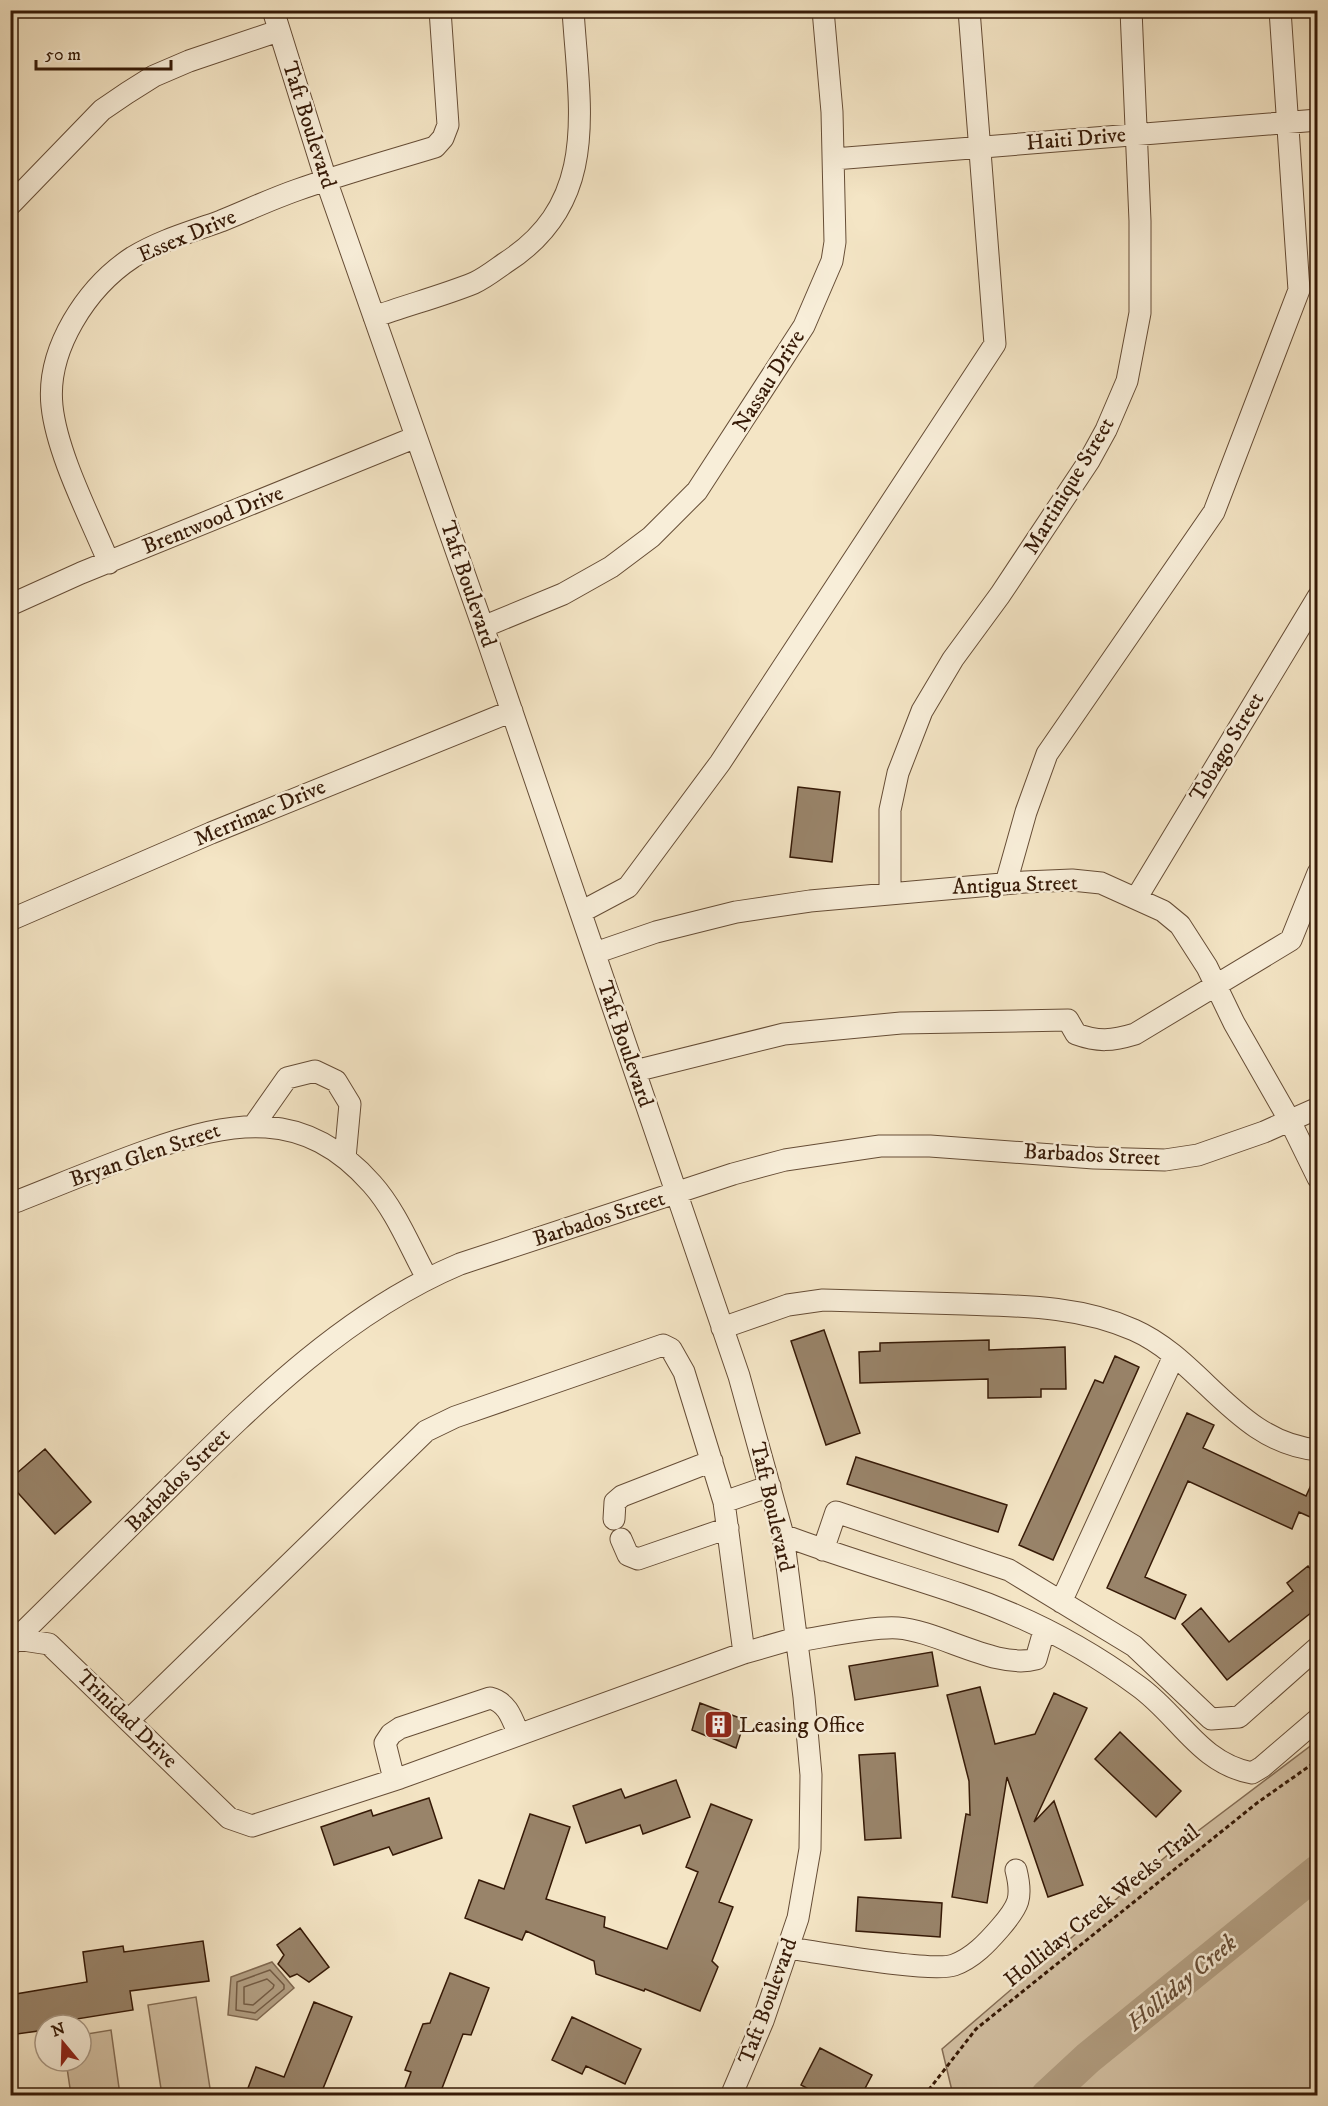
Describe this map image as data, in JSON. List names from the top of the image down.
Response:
{
  "streets": {
    "street": [
      "Taft Boulevard",
      "Haiti Drive",
      "Essex Drive",
      "Nassau Drive",
      "Martinique Street",
      "Brentwood Drive",
      "Tobago Street",
      "Merrimac Drive",
      "Antigua Street",
      "Bryan Glen Street",
      "Barbados Street",
      "Trinidad Drive"
    ],
    "path": ["Holliday Creek Weeks Trail"]
  },
  "crossings": [
    ["Taft Boulevard", "Essex Drive"],
    ["Taft Boulevard", "Nassau Drive"],
    ["Taft Boulevard", "Brentwood Drive"],
    ["Taft Boulevard", "Merrimac Drive"],
    ["Taft Boulevard", "Antigua Street"],
    ["Taft Boulevard", "Barbados Street"],
    ["Haiti Drive", "Nassau Drive"],
    ["Haiti Drive", "Martinique Street"],
    ["Essex Drive", "Brentwood Drive"],
    ["Martinique Street", "Antigua Street"],
    ["Tobago Street", "Antigua Street"],
    ["Antigua Street", "Barbados Street"],
    ["Bryan Glen Street", "Barbados Street"],
    ["Barbados Street", "Trinidad Drive"]
  ],
  "water": ["Holliday Creek"],
  "places": {
    "building": ["Leasing Office"]
  },
  "scale_bar": "50 m",
  "north": "top"
}
